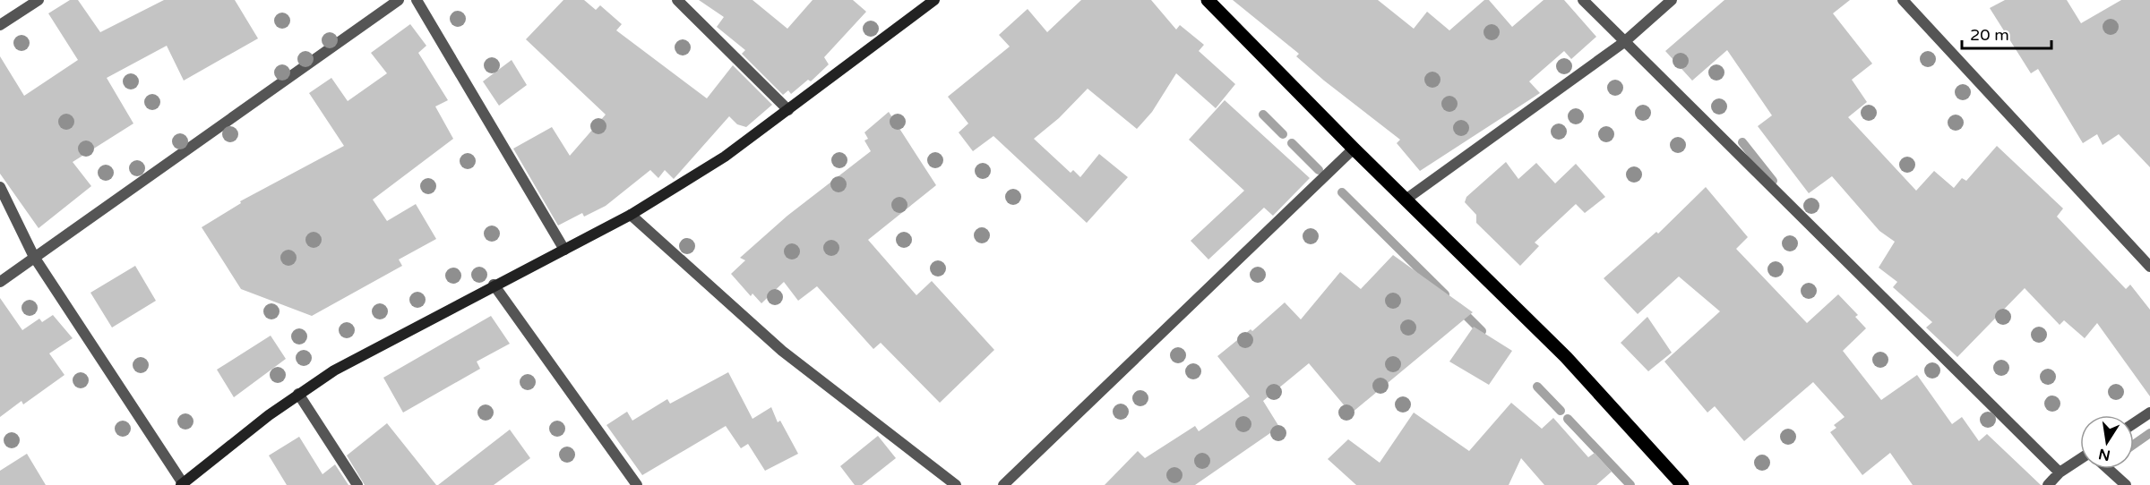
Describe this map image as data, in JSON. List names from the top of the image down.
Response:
{
  "scale_bar": "20 m",
  "north": "bottom"
}
